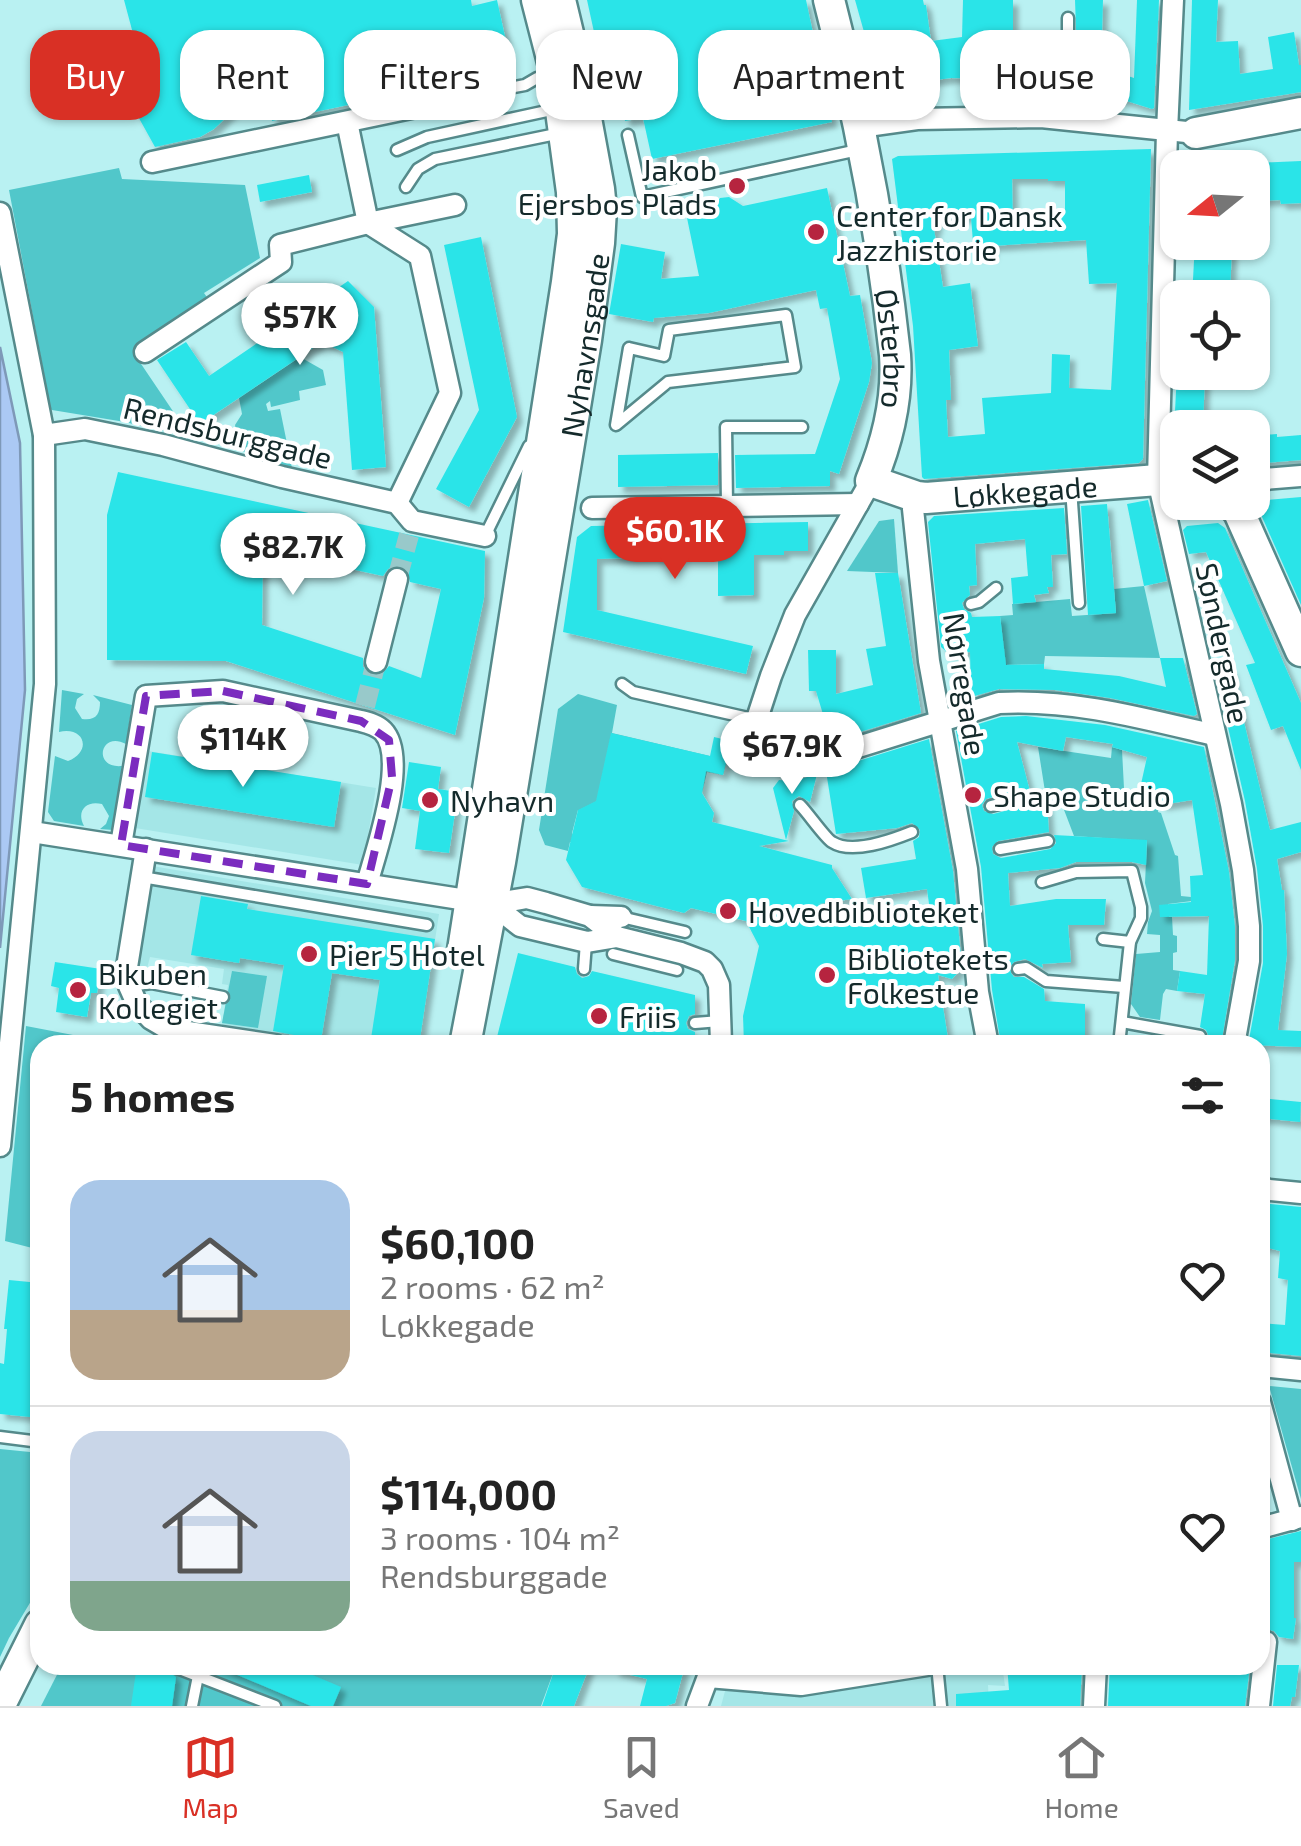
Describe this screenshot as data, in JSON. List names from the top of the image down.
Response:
{
  "streets": {
    "main road": ["Nyhavnsgade", "Østerbro", "Løkkegade"],
    "street": ["Rendsburggade", "Søndergade", "Nørregade"]
  },
  "crossings": [
    ["Østerbro", "Løkkegade"]
  ],
  "places": [
    "Jakob Ejersbos Plads",
    "Center for Dansk Jazzhistorie",
    "Shape Studio",
    "Nyhavn",
    "Hovedbiblioteket",
    "Pier 5 Hotel",
    "Bibliotekets Folkestue",
    "Bikuben Kollegiet",
    "Friis"
  ],
  "north": "left",
  "page": {
    "chip": [
      "Buy",
      "Rent",
      "Filters",
      "New",
      "Apartment",
      "House"
    ],
    "price": [
      "$57K",
      "$60.1K",
      "$82.7K",
      "$114K",
      "$67.9K"
    ],
    "heading": "5 homes",
    "list": [
      {
        "name": "$60,100",
        "note": "2 rooms · 62 m² · Løkkegade"
      },
      {
        "name": "$114,000",
        "note": "3 rooms · 104 m² · Rendsburggade"
      }
    ],
    "tabs": ["Map", "Saved", "Home"]
  }
}
